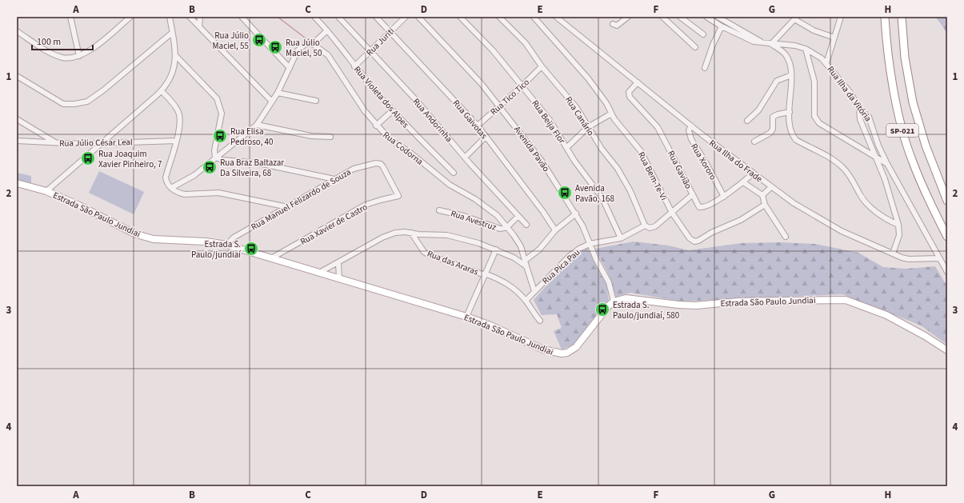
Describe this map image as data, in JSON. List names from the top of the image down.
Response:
{
  "streets": {
    "highway": ["SP-021"],
    "main road": ["Estrada São Paulo Jundiai"],
    "street": [
      "Rua Juriti",
      "Rua Ilha da Vitória",
      "Rua Violeta dos Alpes",
      "Rua Tico Tico",
      "Rua Canário",
      "Rua Gaivotas",
      "Rua Andorinha",
      "Rua Beija Flor",
      "Rua Júlio César Leal",
      "Rua Codorna",
      "Avenida Pavão",
      "Rua Ilha do Frade",
      "Rua Xororo",
      "Rua Gavião",
      "Rua Bem-Te-Vi",
      "Rua Manuel Felizardo de Souza",
      "Rua Avestruz",
      "Rua Xavier de Castro",
      "Rua das Araras",
      "Rua Pica Pau"
    ]
  },
  "crossings": [
    ["Rua Juriti", "Rua Violeta dos Alpes"],
    ["Rua Juriti", "Rua Gaivotas"],
    ["Rua Juriti", "Rua Andorinha"],
    ["Rua Ilha da Vitória", "Rua Ilha do Frade"],
    ["Rua Tico Tico", "Rua Canário"],
    ["Rua Tico Tico", "Rua Gaivotas"],
    ["Rua Tico Tico", "Rua Beija Flor"],
    ["Rua Tico Tico", "Avenida Pavão"],
    ["Rua Canário", "Rua Pica Pau"],
    ["Rua Beija Flor", "Rua Pica Pau"],
    ["Rua Codorna", "Rua Avestruz"],
    ["Rua Codorna", "Rua Pica Pau"],
    ["Avenida Pavão", "Estrada São Paulo Jundiai"],
    ["Avenida Pavão", "Rua Pica Pau"],
    ["Rua Ilha do Frade", "Rua Xororo"],
    ["Rua Ilha do Frade", "Rua Gavião"],
    ["Rua Xororo", "Rua Gavião"],
    ["Rua Bem-Te-Vi", "Rua Pica Pau"],
    ["Rua Manuel Felizardo de Souza", "Estrada São Paulo Jundiai"],
    ["Rua Manuel Felizardo de Souza", "Rua Xavier de Castro"],
    ["Estrada São Paulo Jundiai", "Rua Xavier de Castro"],
    ["Rua das Araras", "Rua Pica Pau"]
  ],
  "places": {
    "bus stop": [
      "Rua Júlio Maciel, 55",
      "Rua Júlio Maciel, 50",
      "Rua Elisa Pedroso, 40",
      "Rua Joaquim Xavier Pinheiro, 7",
      "Rua Braz Baltazar Da Silveira, 68",
      "Avenida Pavão, 168",
      "Estrada S. Paulo/jundiaí",
      "Estrada S. Paulo/jundiaí, 580"
    ]
  },
  "scale_bar": "100 m",
  "grid": {
    "columns": [
      "A",
      "B",
      "C",
      "D",
      "E",
      "F",
      "G",
      "H"
    ],
    "rows": [
      "1",
      "2",
      "3",
      "4"
    ]
  }
}
